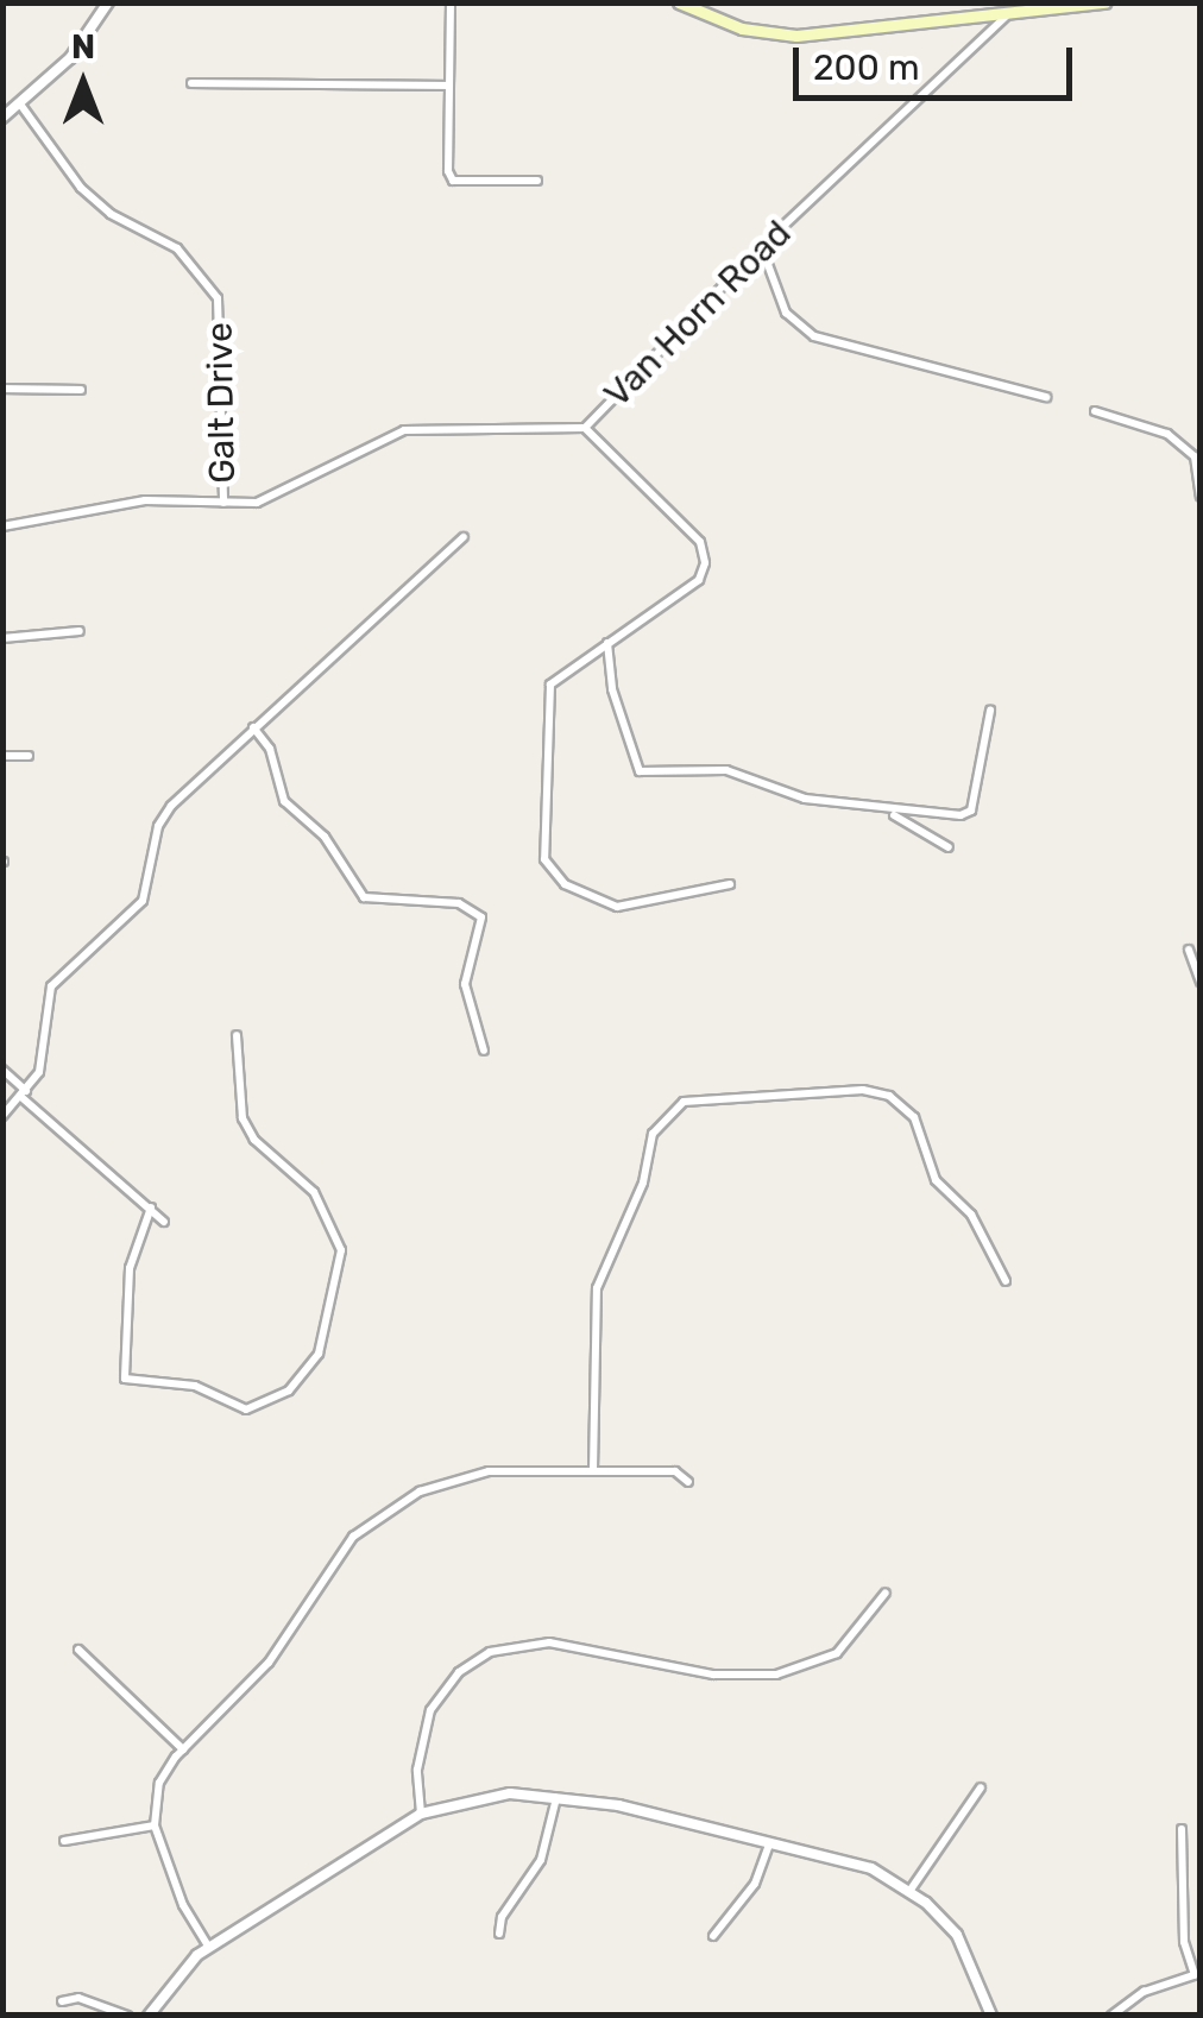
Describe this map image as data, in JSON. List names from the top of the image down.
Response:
{
  "streets": {
    "street": ["Van Horn Road", "Galt Drive"]
  },
  "scale_bar": "200 m",
  "north": "top"
}
